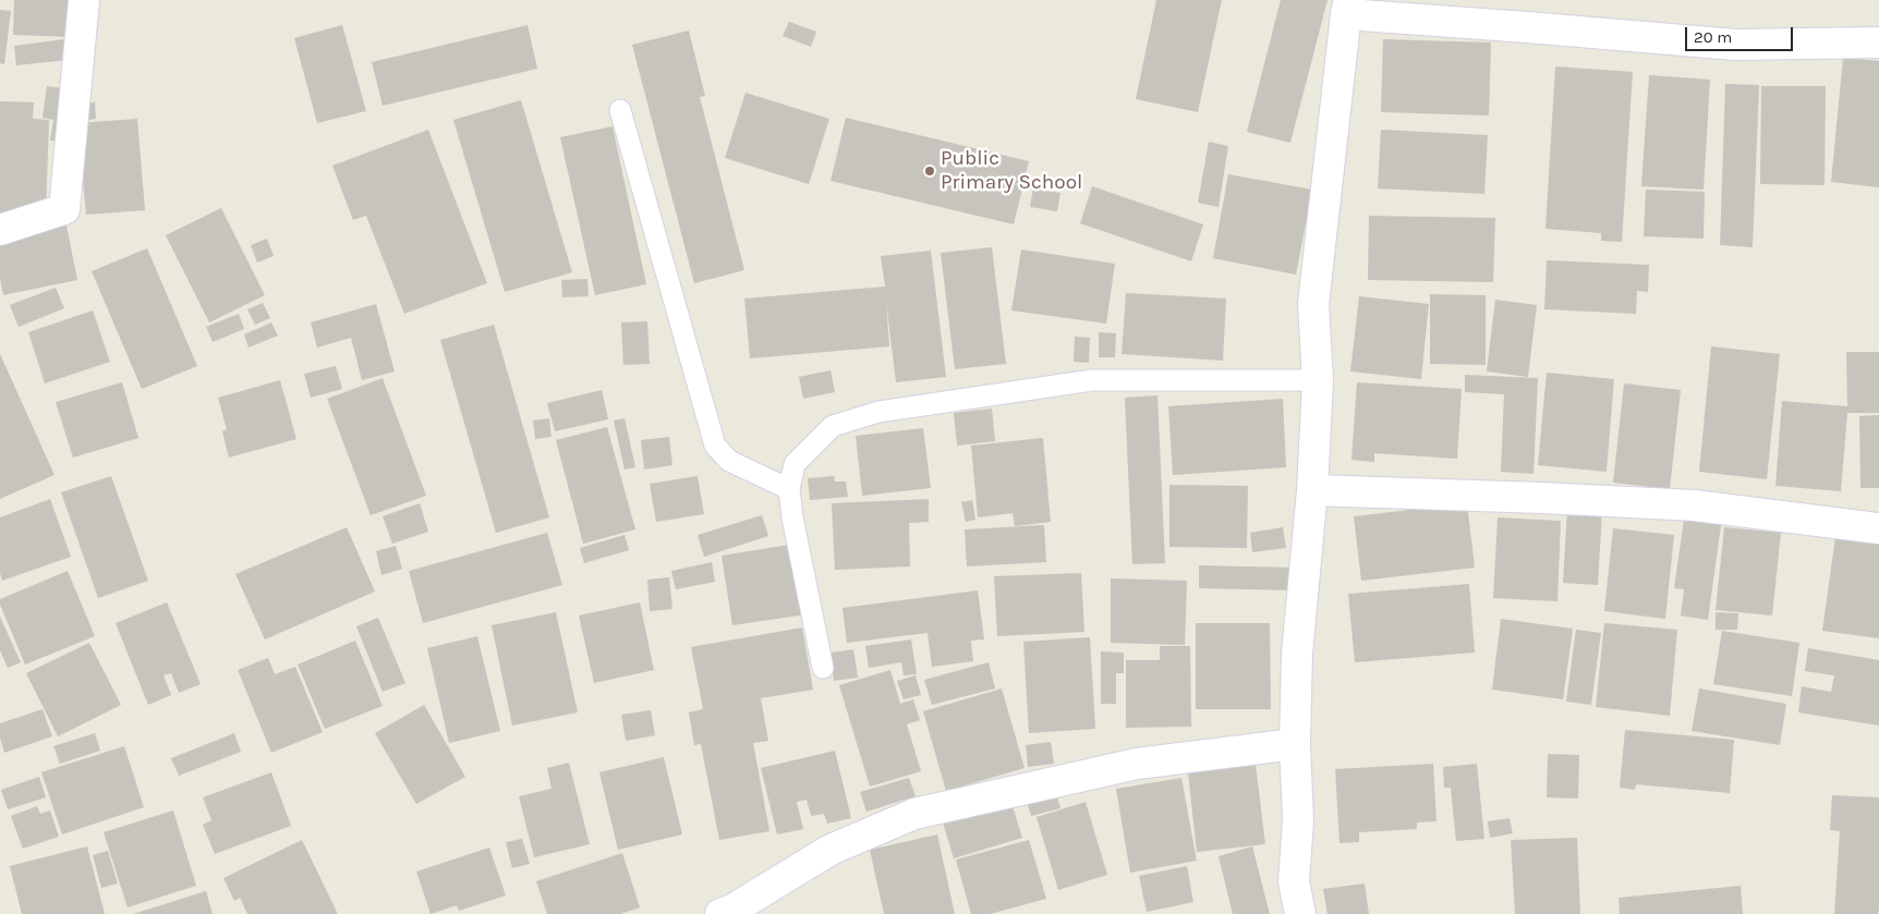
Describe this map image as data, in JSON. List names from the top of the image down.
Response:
{
  "places": ["Public Primary School"],
  "scale_bar": "20 m"
}
